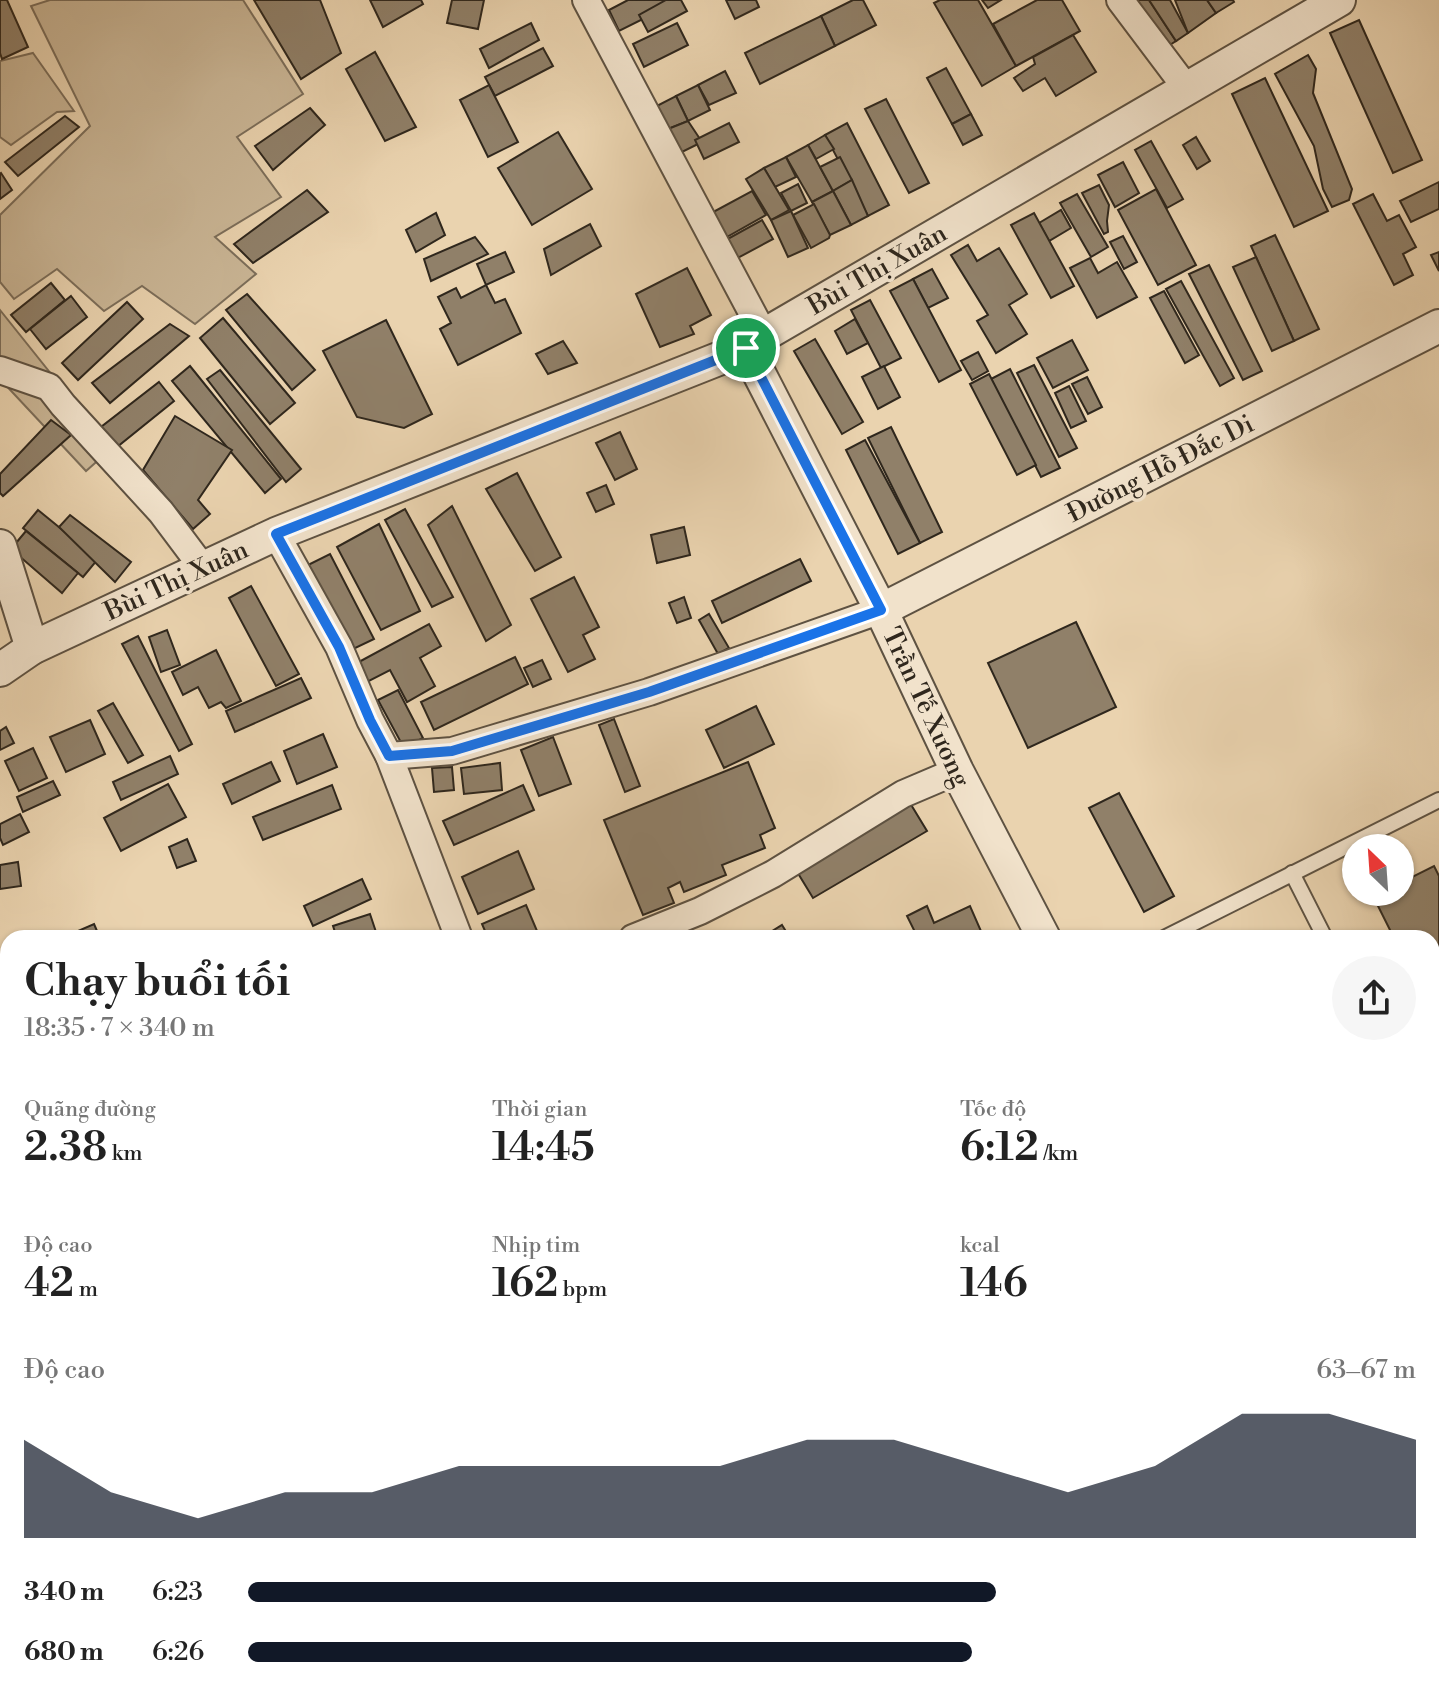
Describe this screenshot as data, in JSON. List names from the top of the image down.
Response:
{
  "streets": {
    "street": ["Bùi Thị Xuân", "Đường Hồ Đắc Di", "Trần Tế Xương"]
  },
  "crossings": [
    ["Bùi Thị Xuân", "Trần Tế Xương"],
    ["Đường Hồ Đắc Di", "Trần Tế Xương"]
  ],
  "north": "top left",
  "page": {
    "heading": ["Chạy buổi tối", "18:35 · 7 × 340 m"],
    "stats": [
      ["Quãng đường", "2.38 km"],
      ["Thời gian", "14:45"],
      ["Tốc độ", "6:12 /km"],
      ["Độ cao", "42 m"],
      ["Nhịp tim", "162 bpm"],
      ["kcal", "146"]
    ],
    "chart": ["Độ cao", "63–67 m"],
    "list": [
      {
        "name": "340 m",
        "note": "6:23"
      },
      {
        "name": "680 m",
        "note": "6:26"
      }
    ]
  }
}
